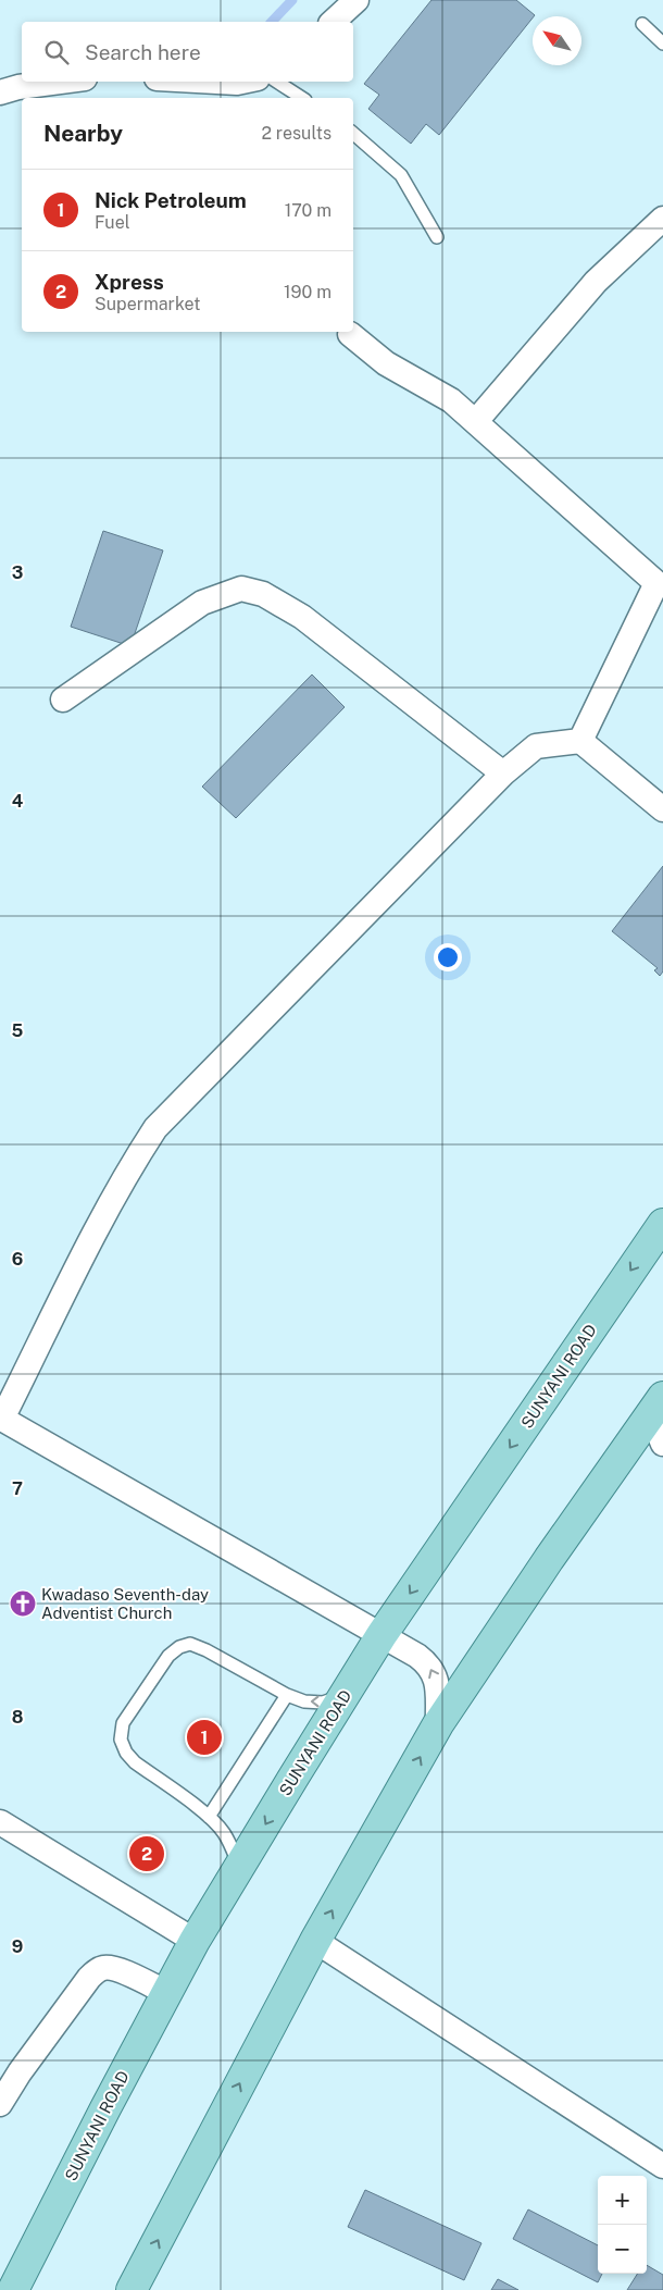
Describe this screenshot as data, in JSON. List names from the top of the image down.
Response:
{
  "streets": {
    "main road": ["SUNYANI ROAD"]
  },
  "places": {
    "church": ["Kwadaso Seventh-day Adventist Church"]
  },
  "north": "top left",
  "page": {
    "search": "Search here",
    "heading": ["Nearby", "2 results"],
    "list": [
      {
        "mark": "1",
        "name": "Nick Petroleum",
        "note": "Fuel",
        "value": "170 m"
      },
      {
        "mark": "2",
        "name": "Xpress",
        "note": "Supermarket",
        "value": "190 m"
      }
    ],
    "pins": ["1", "2"],
    "map_buttons": ["+", "−"]
  },
  "grid": {
    "rows": [
      "3",
      "4",
      "5",
      "6",
      "7",
      "8",
      "9"
    ]
  }
}
